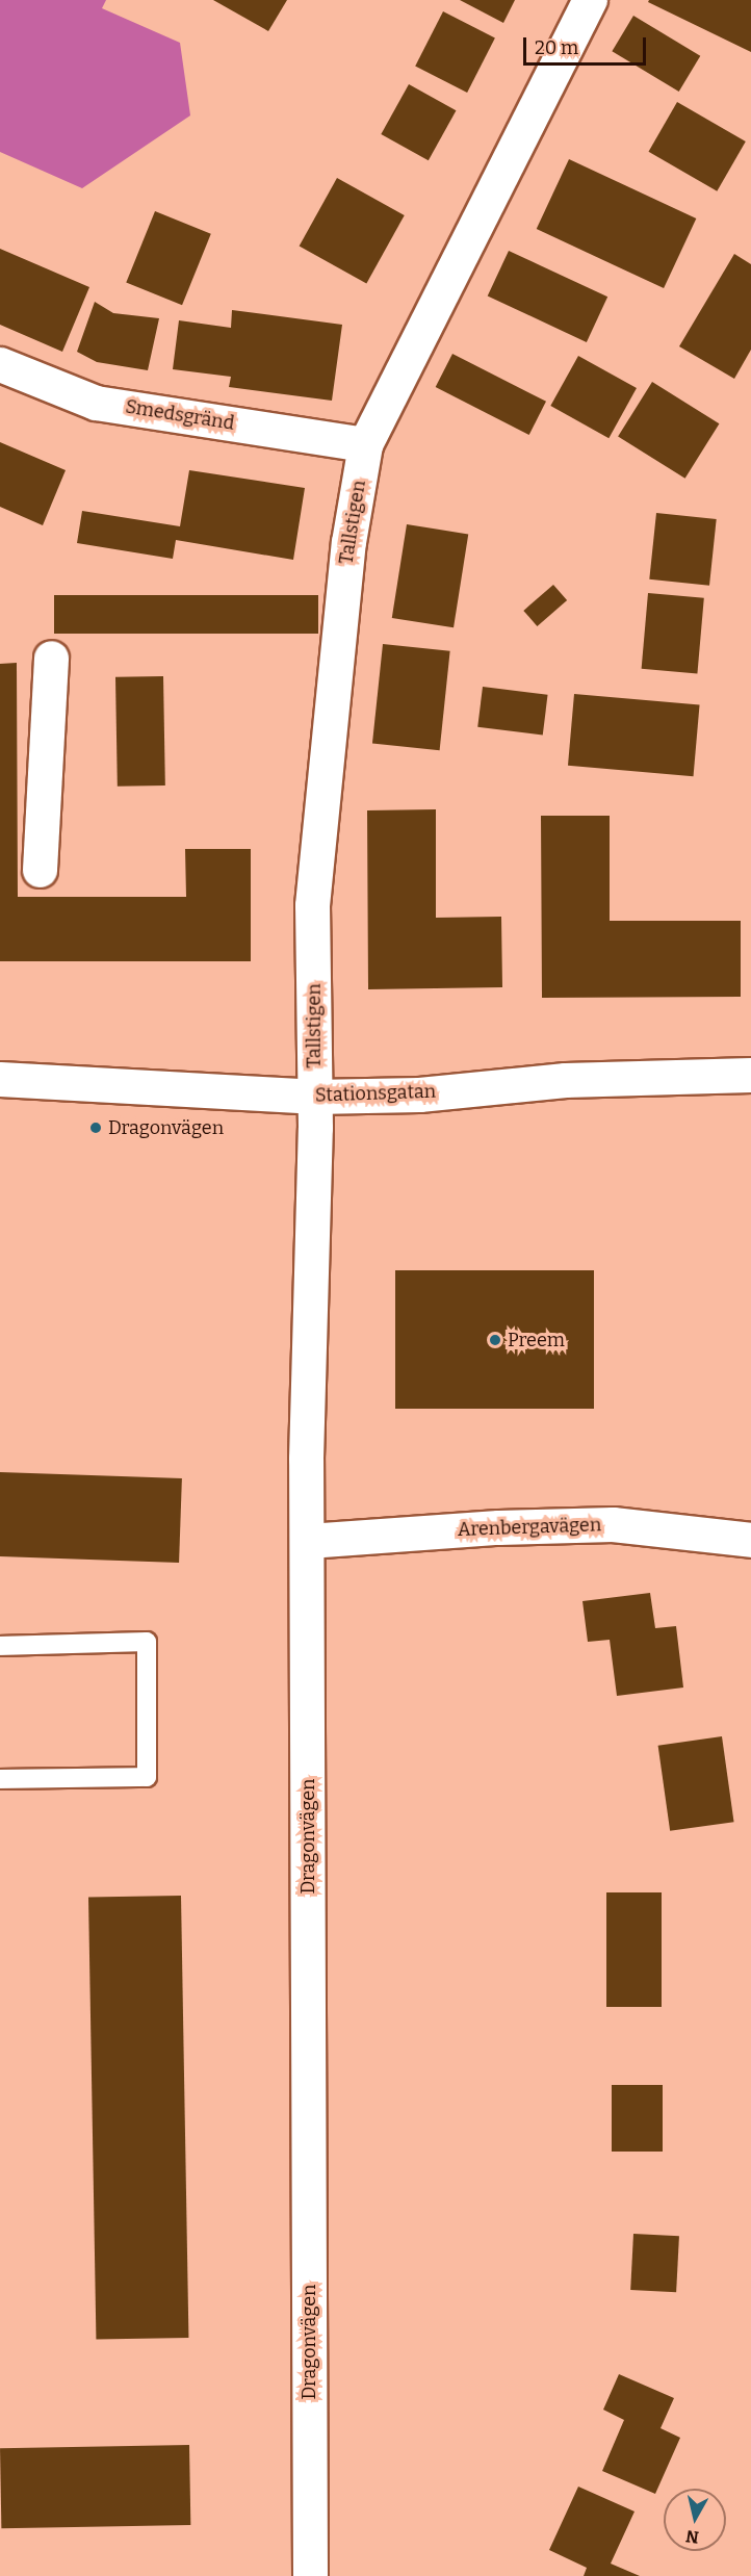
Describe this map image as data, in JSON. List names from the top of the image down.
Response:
{
  "streets": {
    "street": [
      "Smedsgränd",
      "Tallstigen",
      "Stationsgatan",
      "Arenbergavägen",
      "Dragonvägen"
    ]
  },
  "crossings": [
    ["Smedsgränd", "Tallstigen"],
    ["Tallstigen", "Stationsgatan"],
    ["Tallstigen", "Dragonvägen"],
    ["Stationsgatan", "Dragonvägen"],
    ["Arenbergavägen", "Dragonvägen"]
  ],
  "places": ["Dragonvägen", "Preem"],
  "scale_bar": "20 m",
  "north": "bottom"
}
